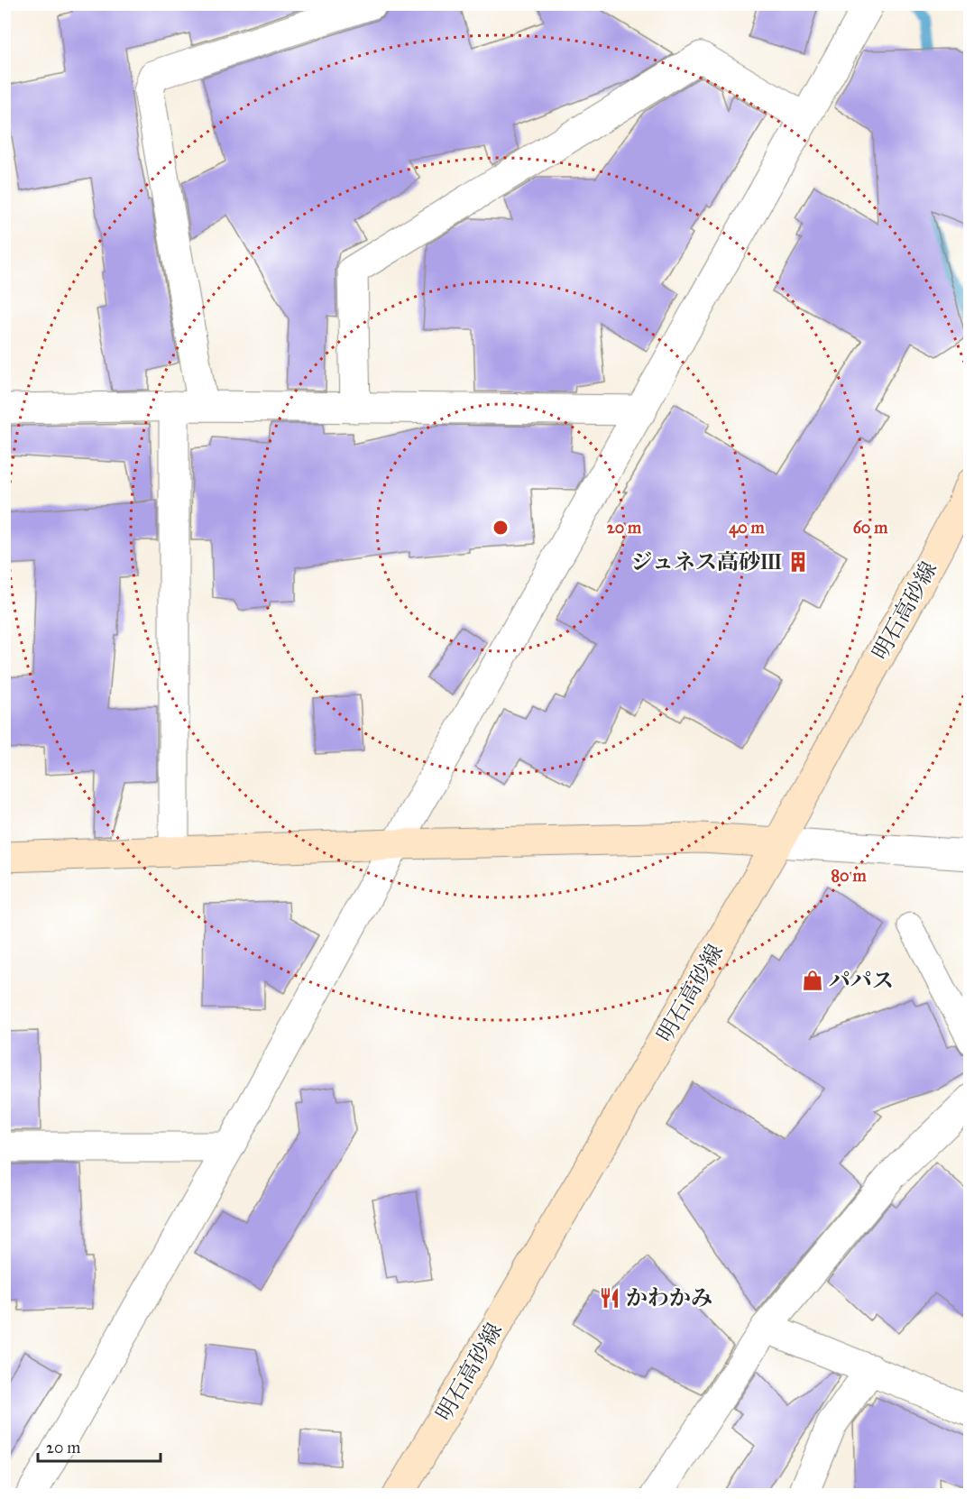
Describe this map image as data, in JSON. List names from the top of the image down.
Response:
{
  "streets": {
    "main road": ["明石高砂線"]
  },
  "places": {
    "building": ["ジュネス高砂Ⅲ"],
    "shop": ["パパス"],
    "restaurant": ["かわかみ"]
  },
  "scale_bar": "20 m",
  "rings": [
    "20 m",
    "40 m",
    "60 m",
    "80 m"
  ]
}
